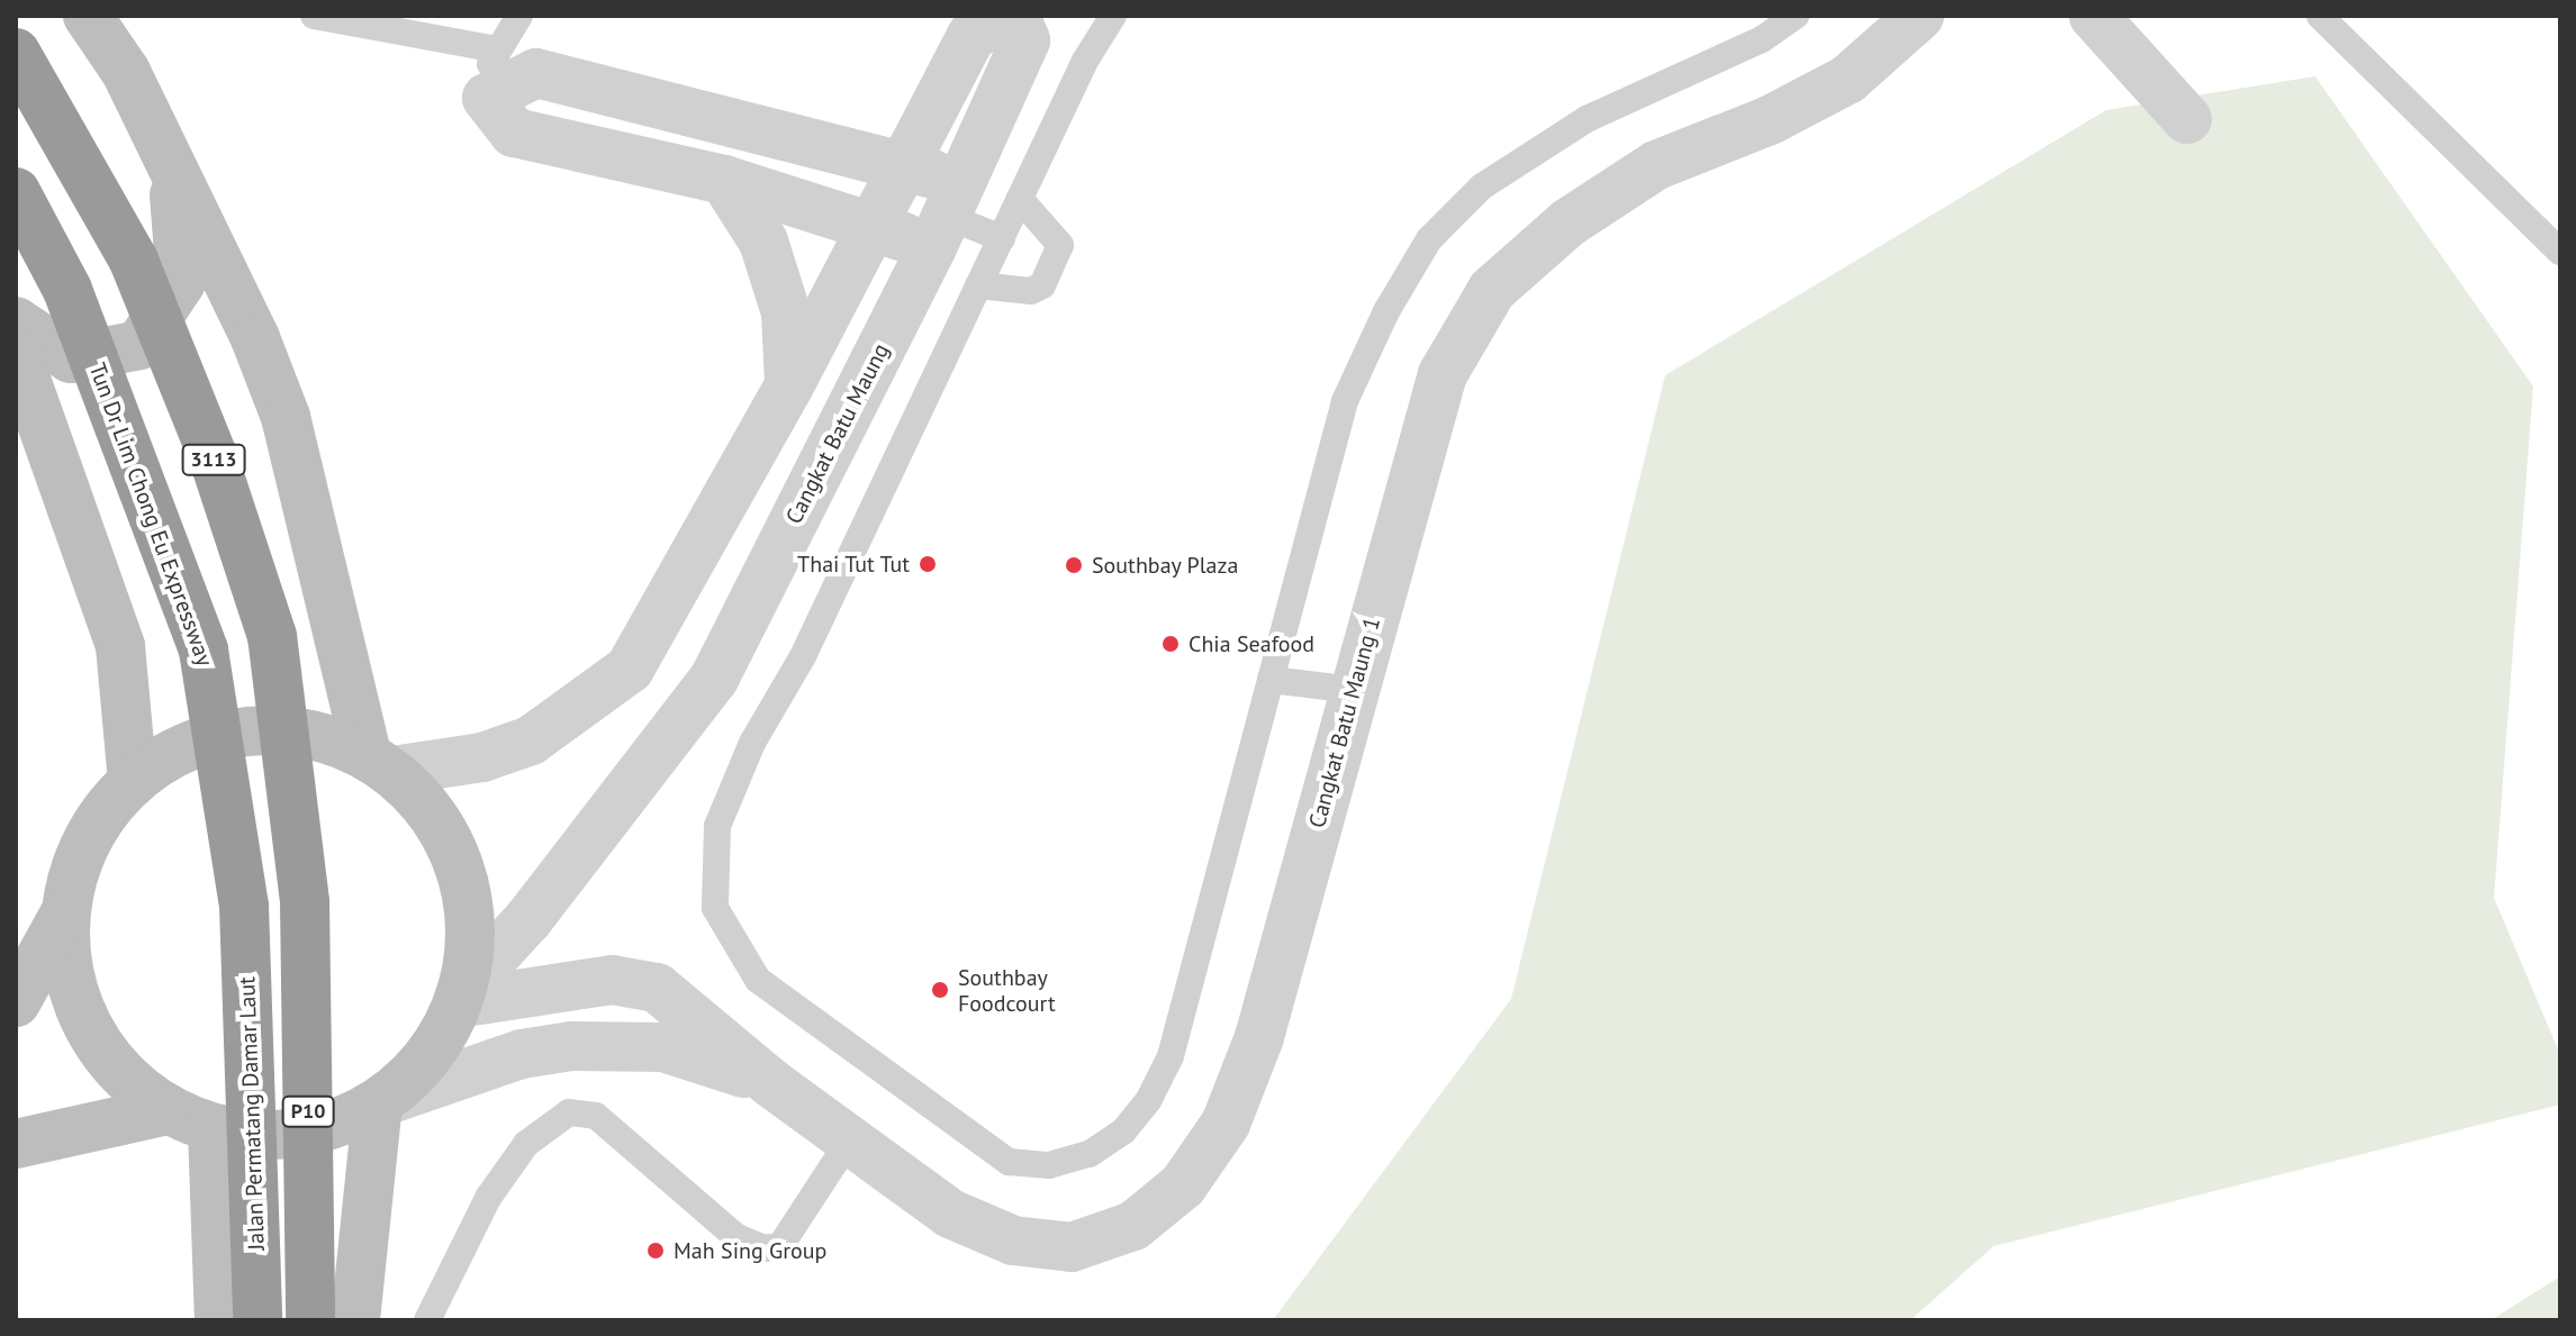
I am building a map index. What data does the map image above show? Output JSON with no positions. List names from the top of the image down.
{
  "streets": {
    "highway": [
      "3113",
      "Tun Dr Lim Chong Eu Expressway",
      "P10",
      "Jalan Permatang Damar Laut"
    ],
    "street": ["Cangkat Batu Maung", "Cangkat Batu Maung 1"]
  },
  "crossings": [
    ["Cangkat Batu Maung", "Cangkat Batu Maung 1"],
    ["3113", "P10"],
    ["Tun Dr Lim Chong Eu Expressway", "Jalan Permatang Damar Laut"]
  ],
  "places": [
    "Thai Tut Tut",
    "Southbay Plaza",
    "Chia Seafood",
    "Southbay Foodcourt",
    "Mah Sing Group"
  ]
}
